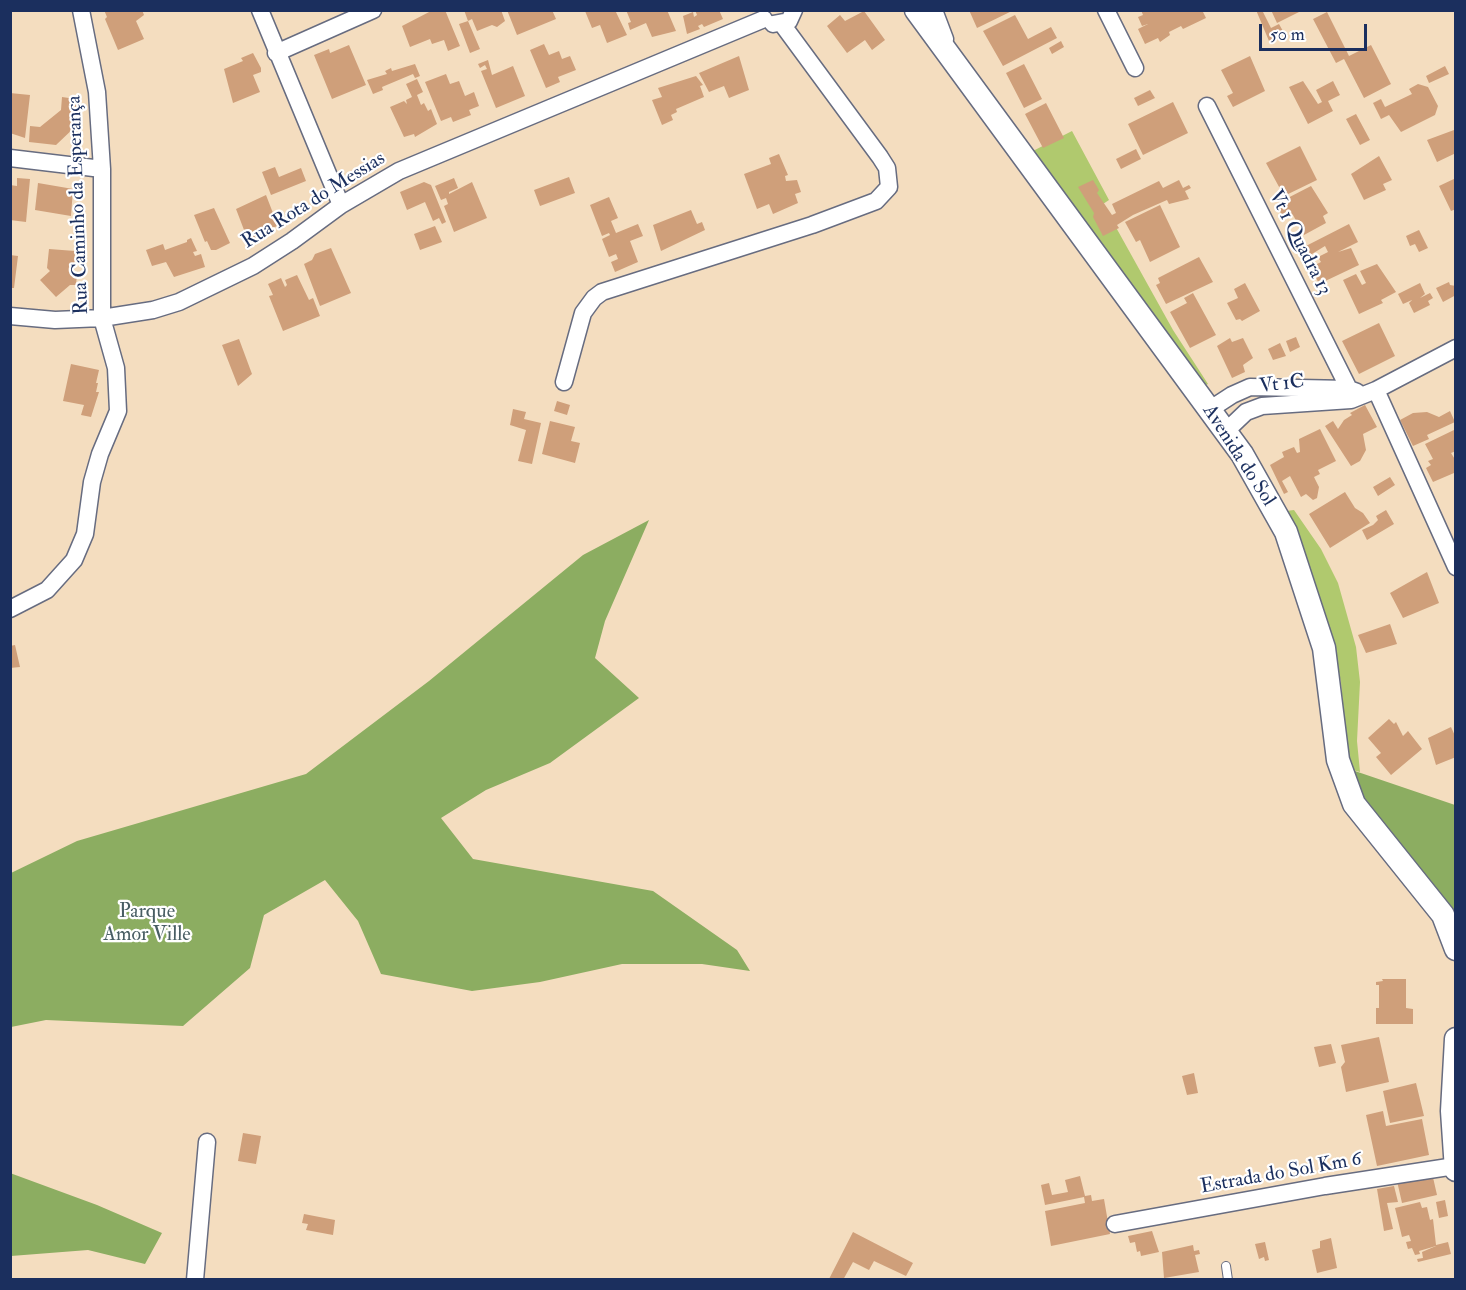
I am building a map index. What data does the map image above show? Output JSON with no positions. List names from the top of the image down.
{
  "streets": {
    "street": [
      "Rua Rota do Messias",
      "Rua Caminho da Esperança",
      "Vt 1 Quadra 13",
      "Vt 1C",
      "Avenida do Sol",
      "Estrada do Sol Km 6"
    ]
  },
  "crossings": [
    ["Rua Rota do Messias", "Rua Caminho da Esperança"],
    ["Vt 1 Quadra 13", "Vt 1C"],
    ["Vt 1C", "Avenida do Sol"]
  ],
  "parks": ["Parque Amor Ville"],
  "scale_bar": "50 m"
}
